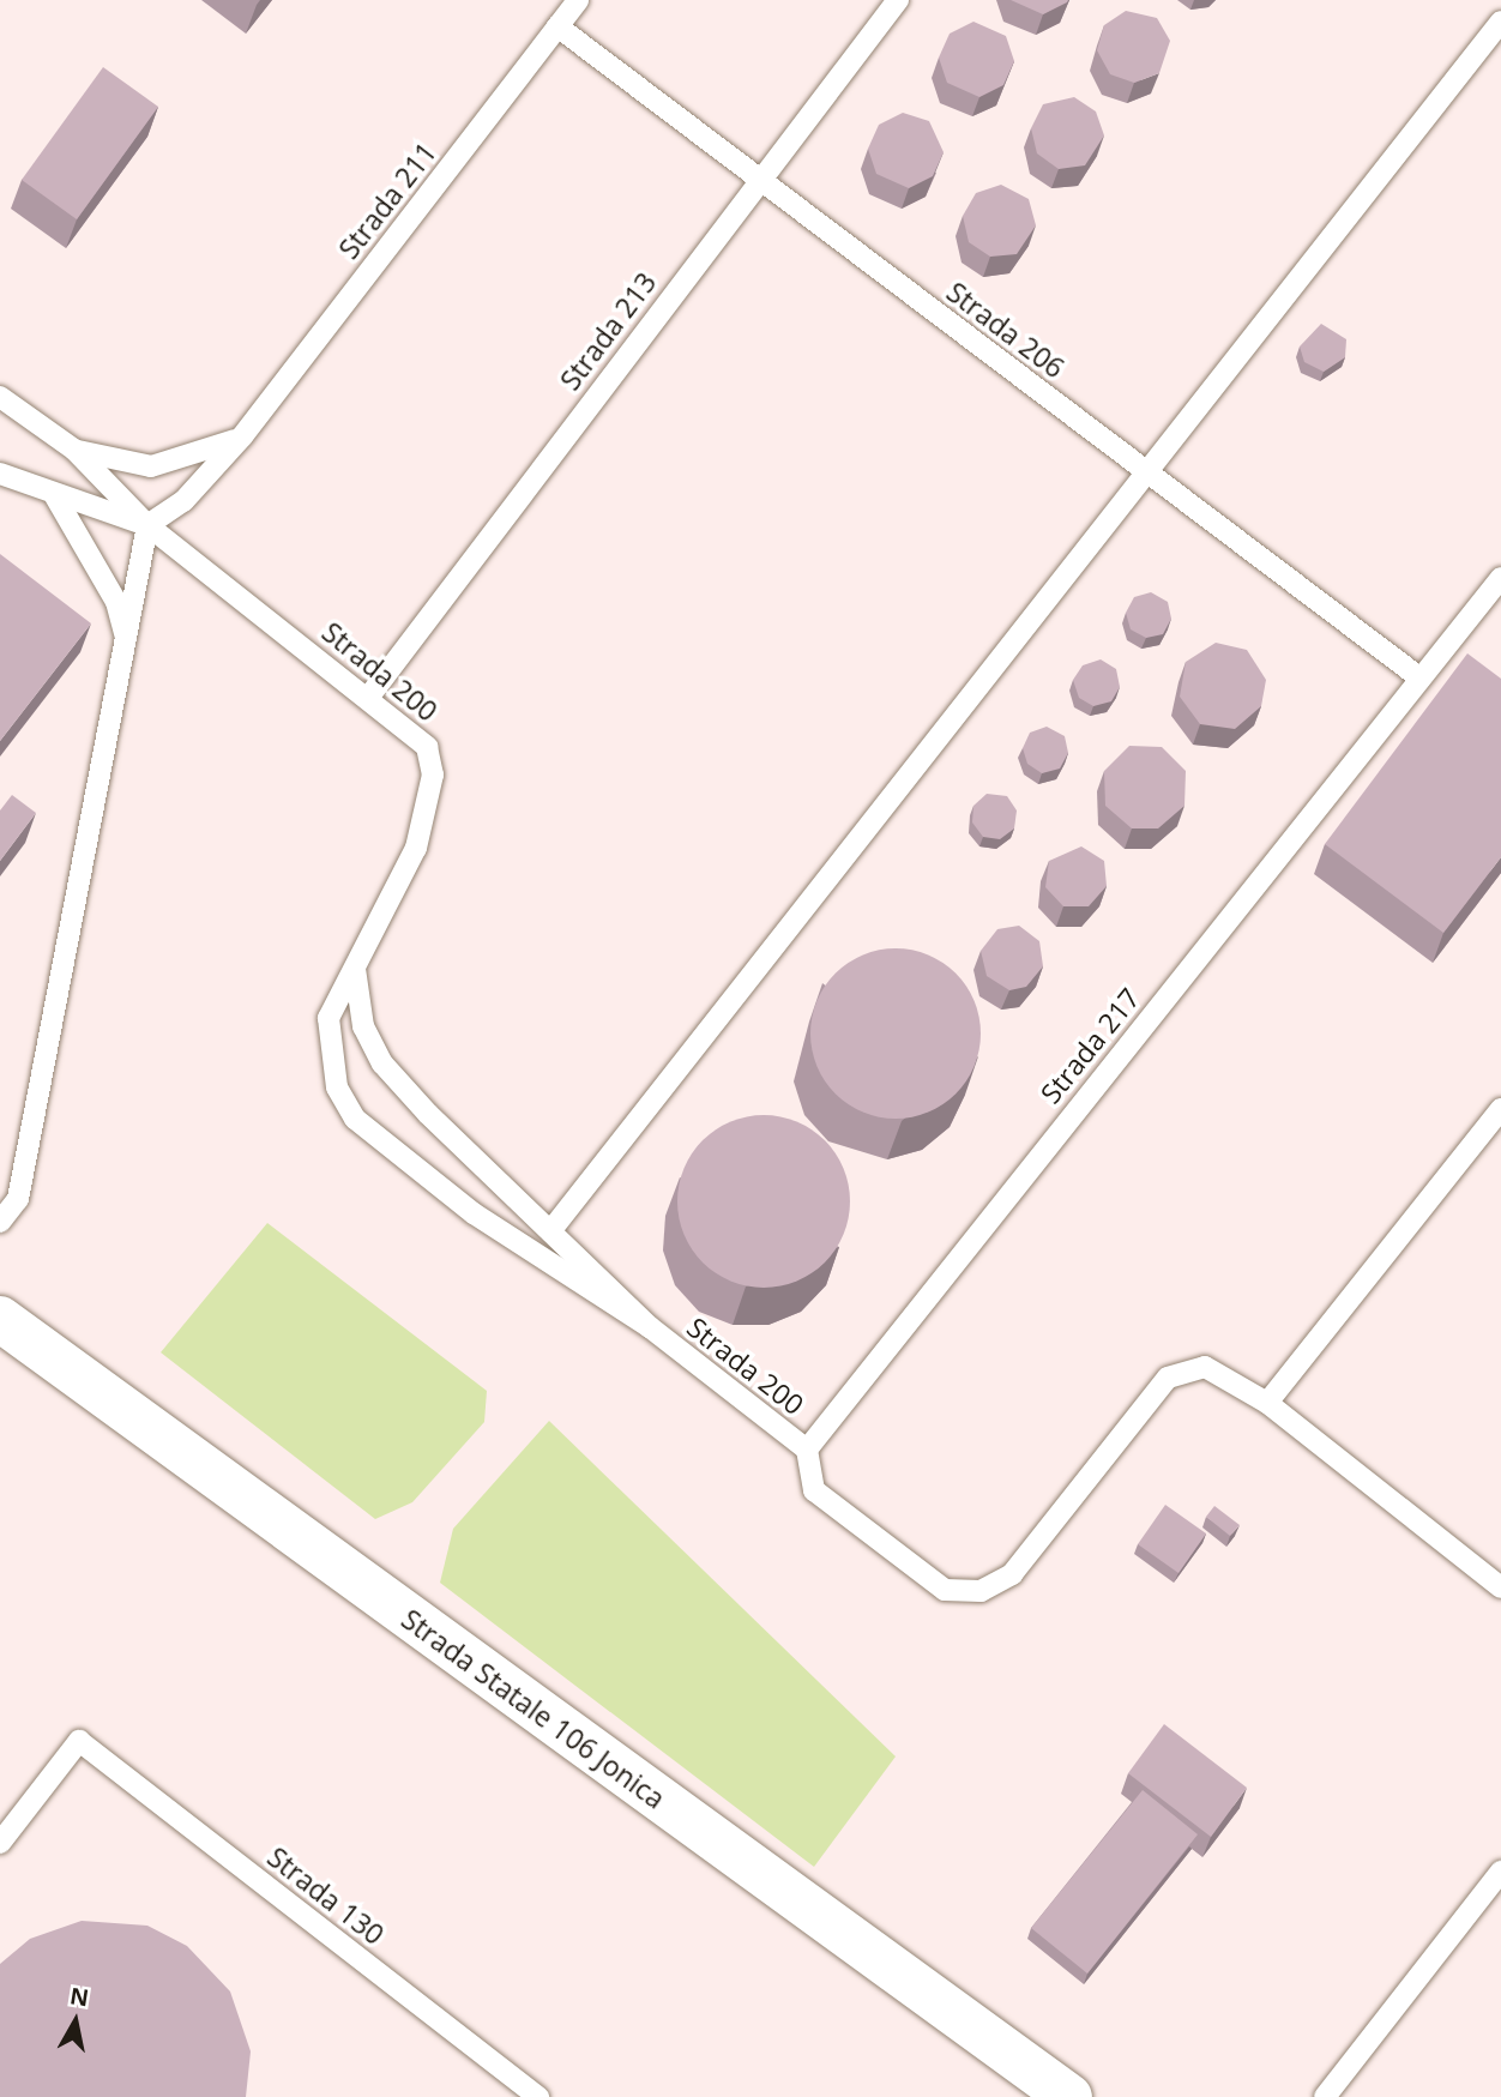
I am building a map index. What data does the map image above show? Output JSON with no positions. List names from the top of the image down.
{
  "streets": {
    "main road": ["Strada Statale 106 Jonica"],
    "lane": [
      "Strada 211",
      "Strada 206",
      "Strada 213",
      "Strada 200",
      "Strada 217",
      "Strada 130"
    ]
  },
  "crossings": [
    ["Strada 211", "Strada 206"],
    ["Strada 211", "Strada 200"],
    ["Strada 206", "Strada 213"],
    ["Strada 206", "Strada 217"],
    ["Strada 213", "Strada 200"],
    ["Strada 200", "Strada 217"]
  ],
  "north": "top"
}
